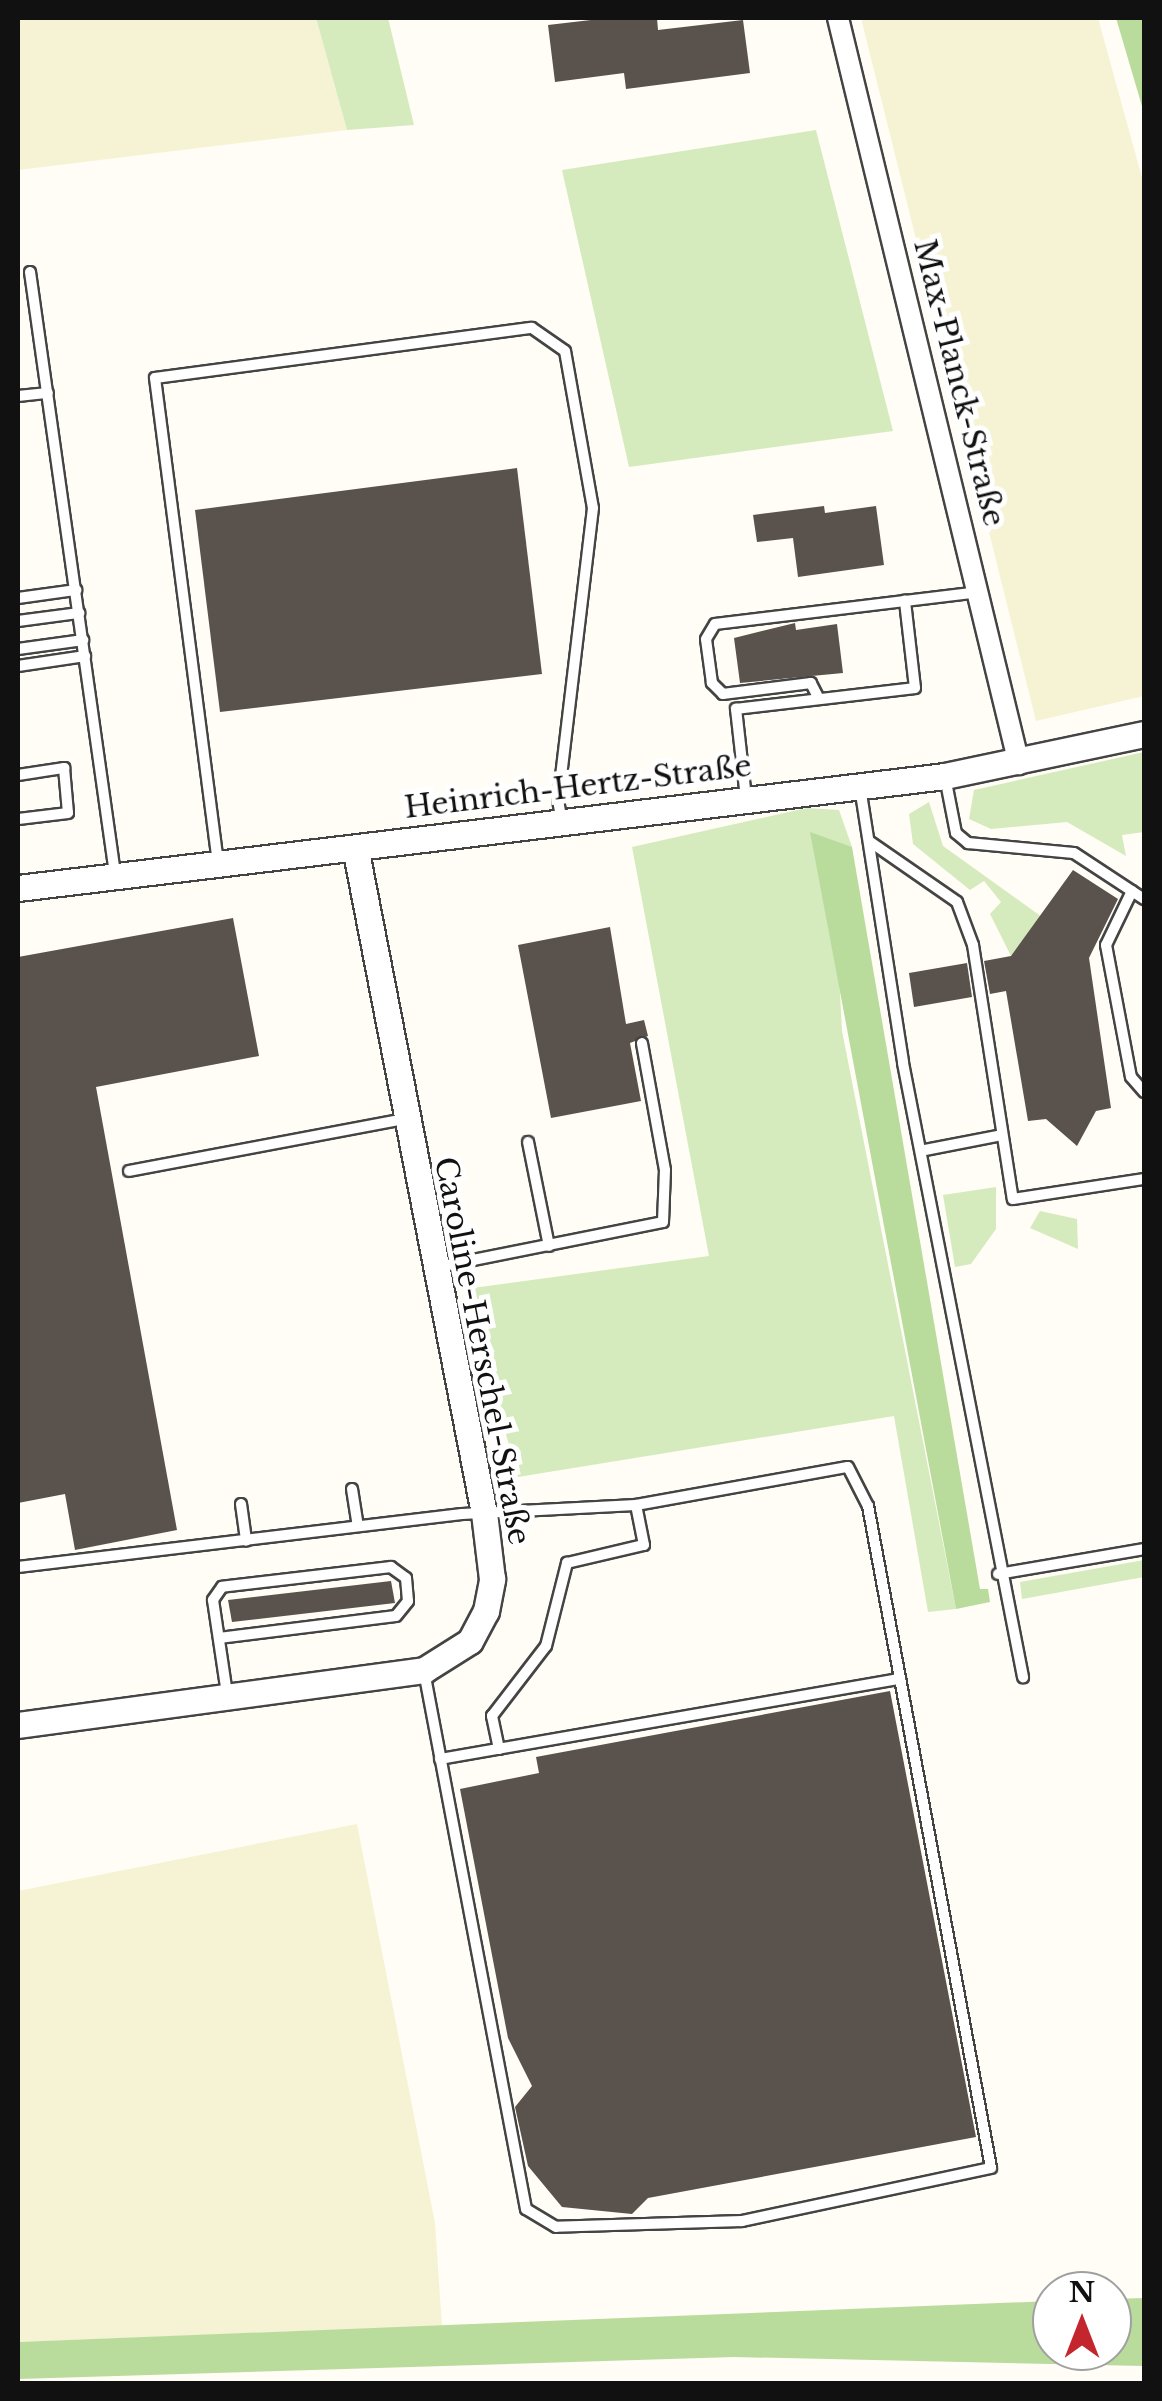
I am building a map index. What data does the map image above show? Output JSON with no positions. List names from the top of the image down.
{
  "streets": {
    "street": ["Max-Planck-Straße", "Heinrich-Hertz-Straße", "Caroline-Herschel-Straße"]
  },
  "crossings": [
    ["Max-Planck-Straße", "Heinrich-Hertz-Straße"],
    ["Heinrich-Hertz-Straße", "Caroline-Herschel-Straße"]
  ],
  "north": "top"
}
